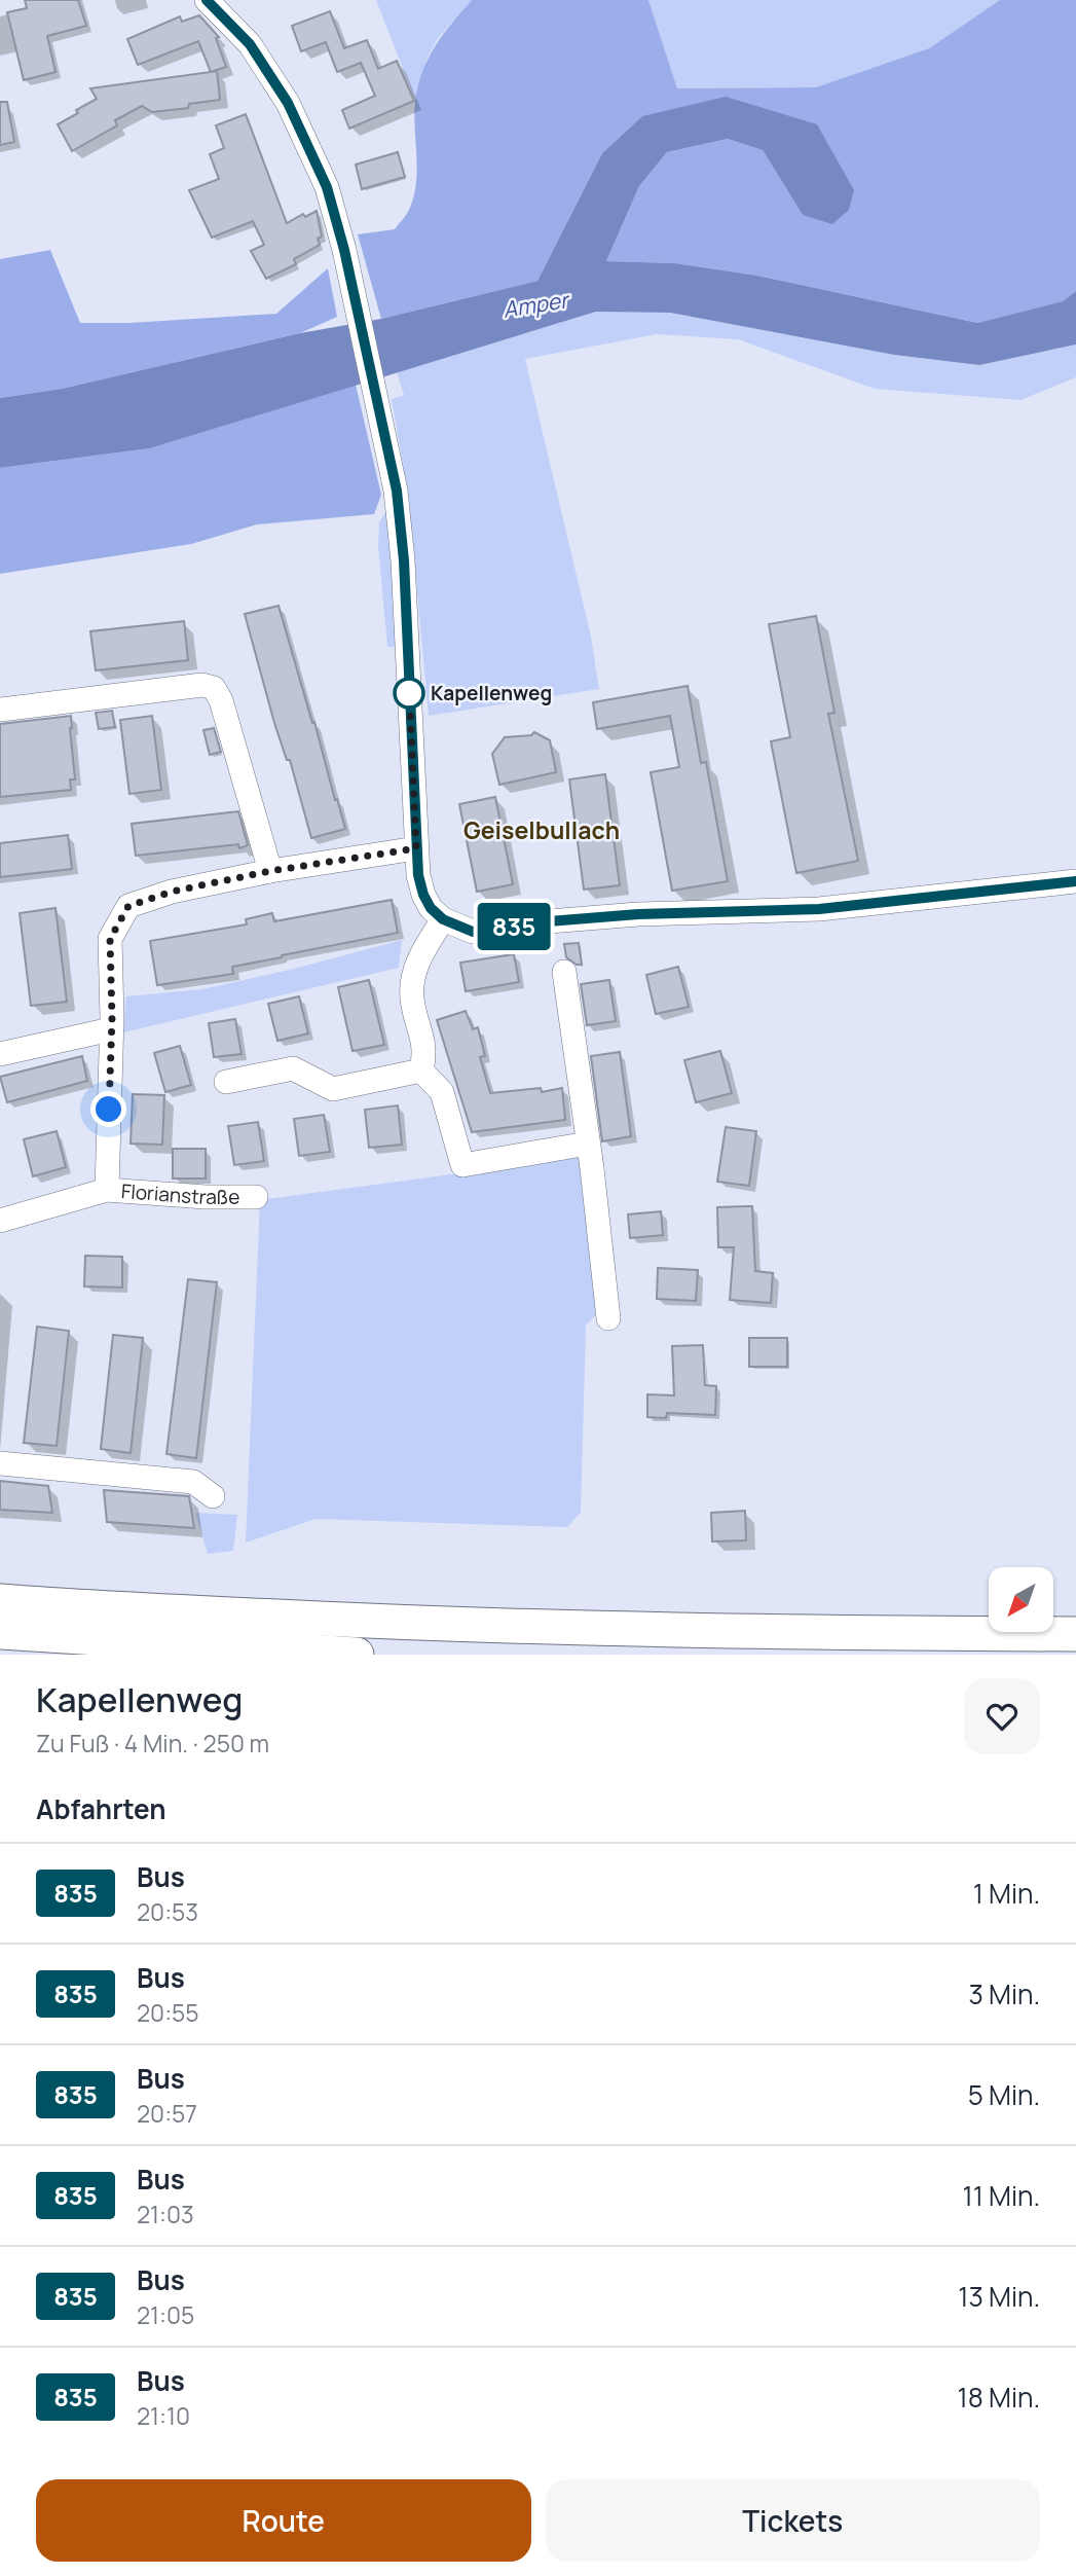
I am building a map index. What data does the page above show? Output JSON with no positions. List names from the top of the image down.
{
  "streets": {
    "street": ["Florianstraße"]
  },
  "districts": ["Geiselbullach"],
  "water": ["Amper"],
  "places": ["Kapellenweg"],
  "lines": ["bus line 835"],
  "north": "bottom left",
  "page": {
    "on_map": "835",
    "heading": [
      ["Kapellenweg", "Zu Fuß · 4 Min. · 250 m"],
      "Abfahrten"
    ],
    "list": [
      {
        "mark": "835",
        "name": "Bus",
        "note": "20:53",
        "value": "1 Min."
      },
      {
        "mark": "835",
        "name": "Bus",
        "note": "20:55",
        "value": "3 Min."
      },
      {
        "mark": "835",
        "name": "Bus",
        "note": "20:57",
        "value": "5 Min."
      },
      {
        "mark": "835",
        "name": "Bus",
        "note": "21:03",
        "value": "11 Min."
      },
      {
        "mark": "835",
        "name": "Bus",
        "note": "21:05",
        "value": "13 Min."
      },
      {
        "mark": "835",
        "name": "Bus",
        "note": "21:10",
        "value": "18 Min."
      }
    ],
    "buttons": ["Route", "Tickets"]
  }
}
